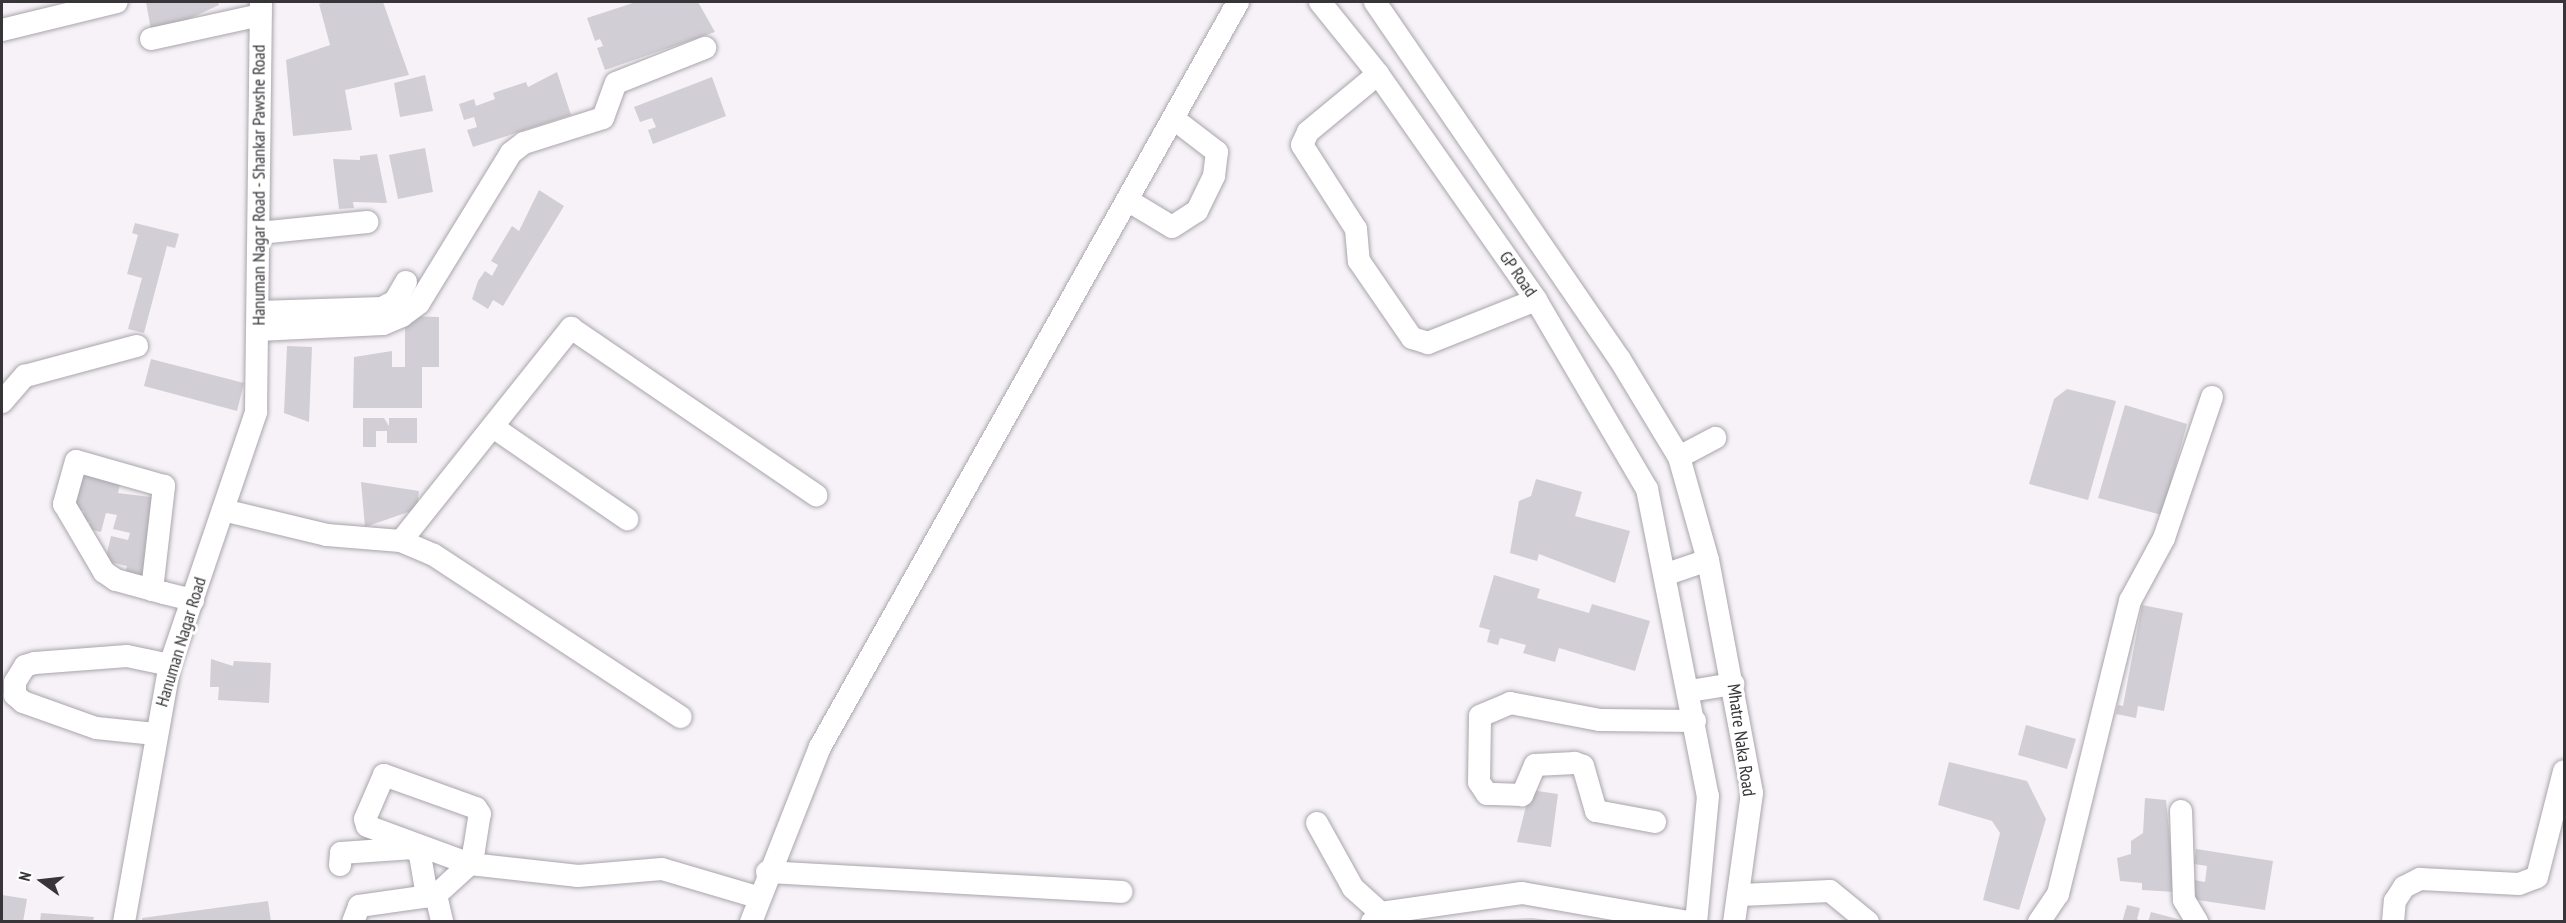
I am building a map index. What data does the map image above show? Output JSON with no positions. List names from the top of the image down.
{
  "streets": {
    "street": [
      "Hanuman Nagar Road - Shankar Pawshe Road",
      "GP Road",
      "Hanuman Nagar Road",
      "Mhatre Naka Road"
    ]
  },
  "crossings": [
    ["Hanuman Nagar Road - Shankar Pawshe Road", "Hanuman Nagar Road"],
    ["GP Road", "Mhatre Naka Road"]
  ],
  "north": "left"
}
